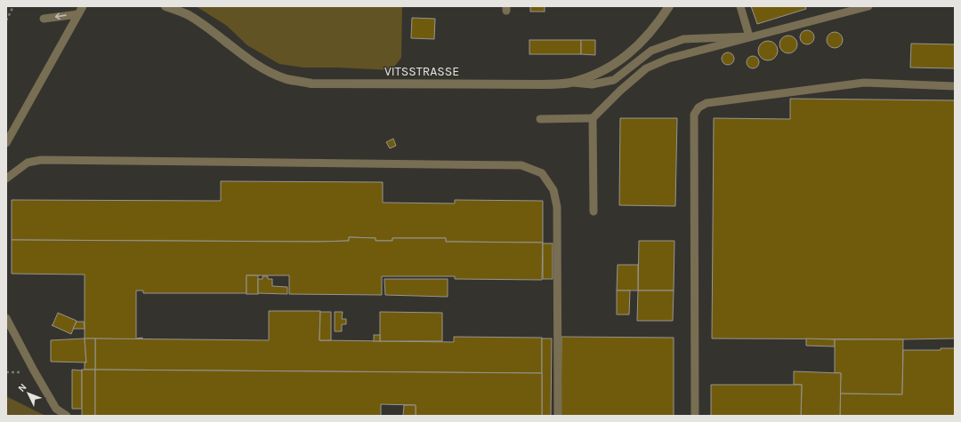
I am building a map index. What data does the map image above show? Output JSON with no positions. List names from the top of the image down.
{
  "streets": {
    "street": ["VITSSTRASSE"]
  },
  "north": "top left"
}
